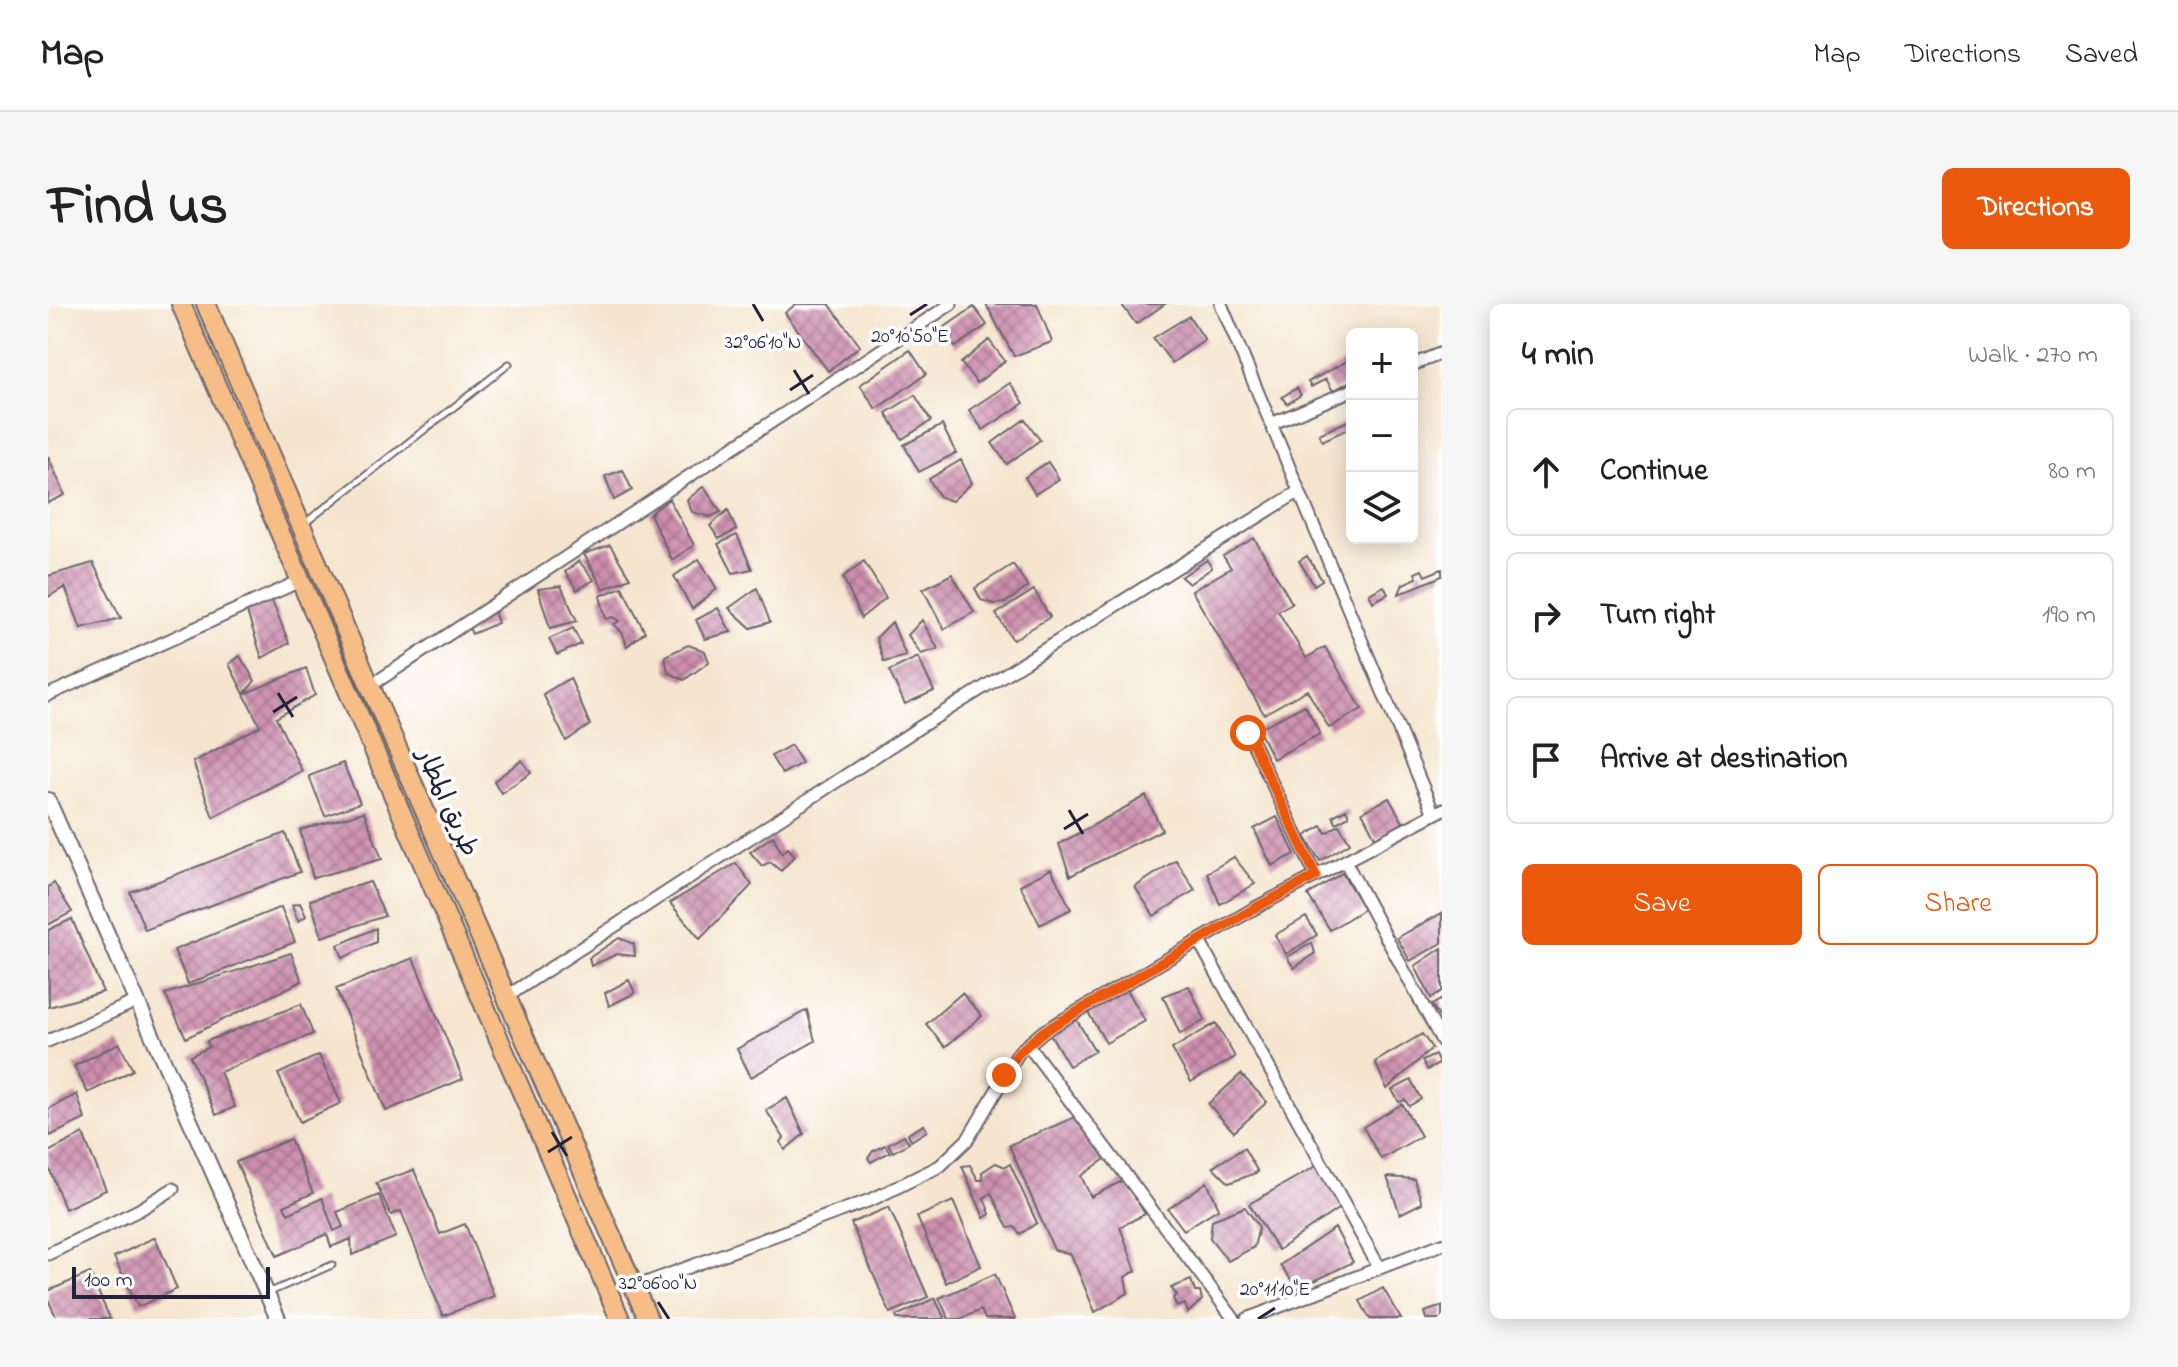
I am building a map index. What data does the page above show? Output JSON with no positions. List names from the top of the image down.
{
  "streets": {
    "highway": ["طريق المطار"]
  },
  "scale_bar": "100 m",
  "page": {
    "header": "Map",
    "nav": ["Map", "Directions", "Saved"],
    "title": "Find us",
    "buttons": [
      "Directions",
      ["Save", "Share"]
    ],
    "heading": ["4 min", "Walk · 270 m"],
    "map_buttons": ["+", "−"],
    "list": [
      ["Continue", "80 m"],
      ["Turn right", "190 m"],
      "Arrive at destination"
    ],
    "scale": "100 m"
  },
  "coordinates": [
    "20°10'50\"E",
    "32°06'10\"N",
    "32°06'00\"N",
    "20°11'10\"E"
  ]
}
